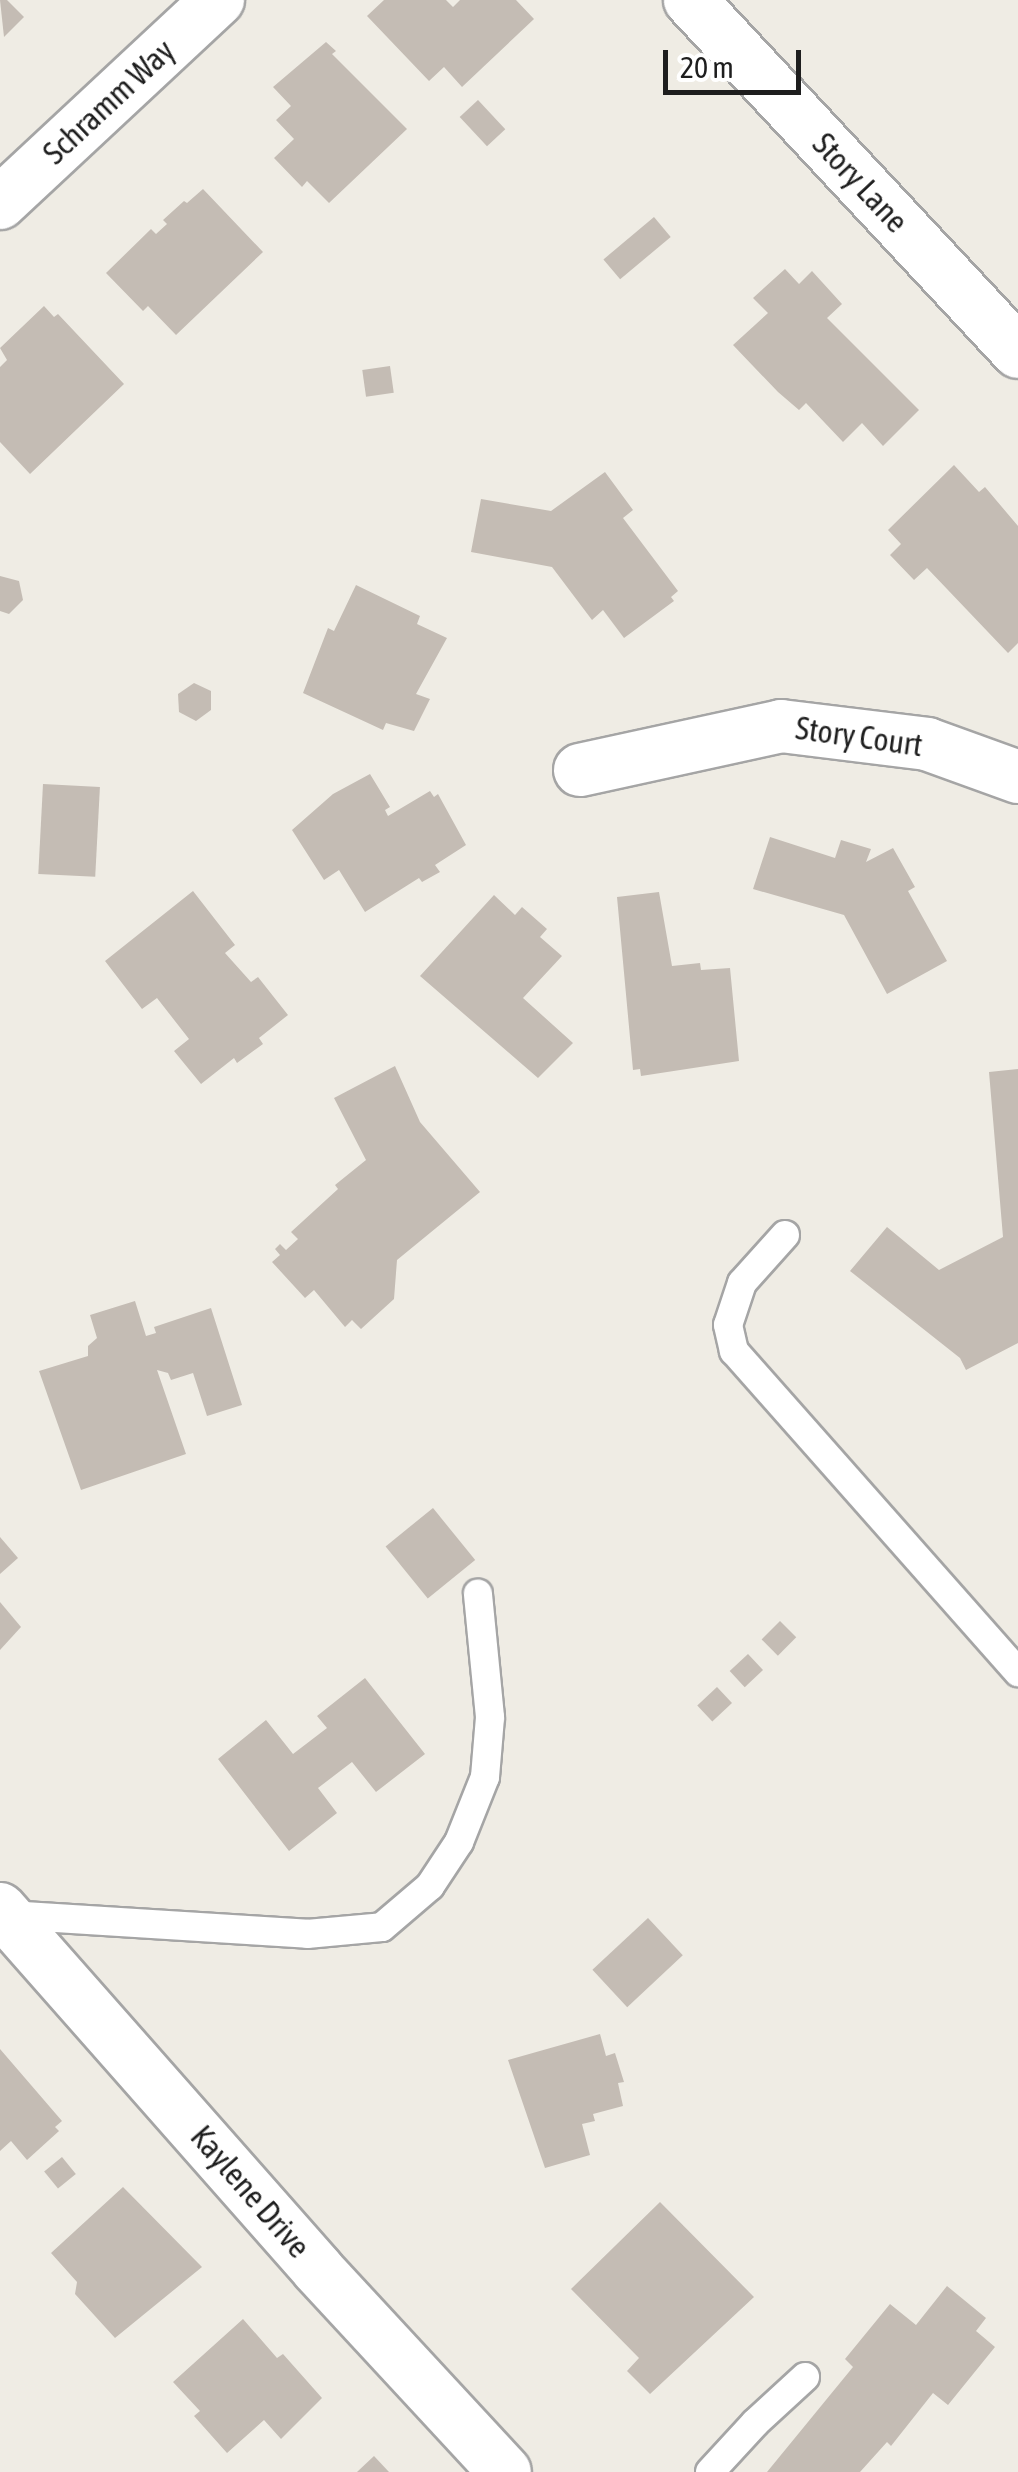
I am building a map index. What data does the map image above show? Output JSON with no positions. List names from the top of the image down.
{
  "streets": {
    "street": [
      "Schramm Way",
      "Story Lane",
      "Story Court",
      "Kaylene Drive"
    ]
  },
  "scale_bar": "20 m"
}
